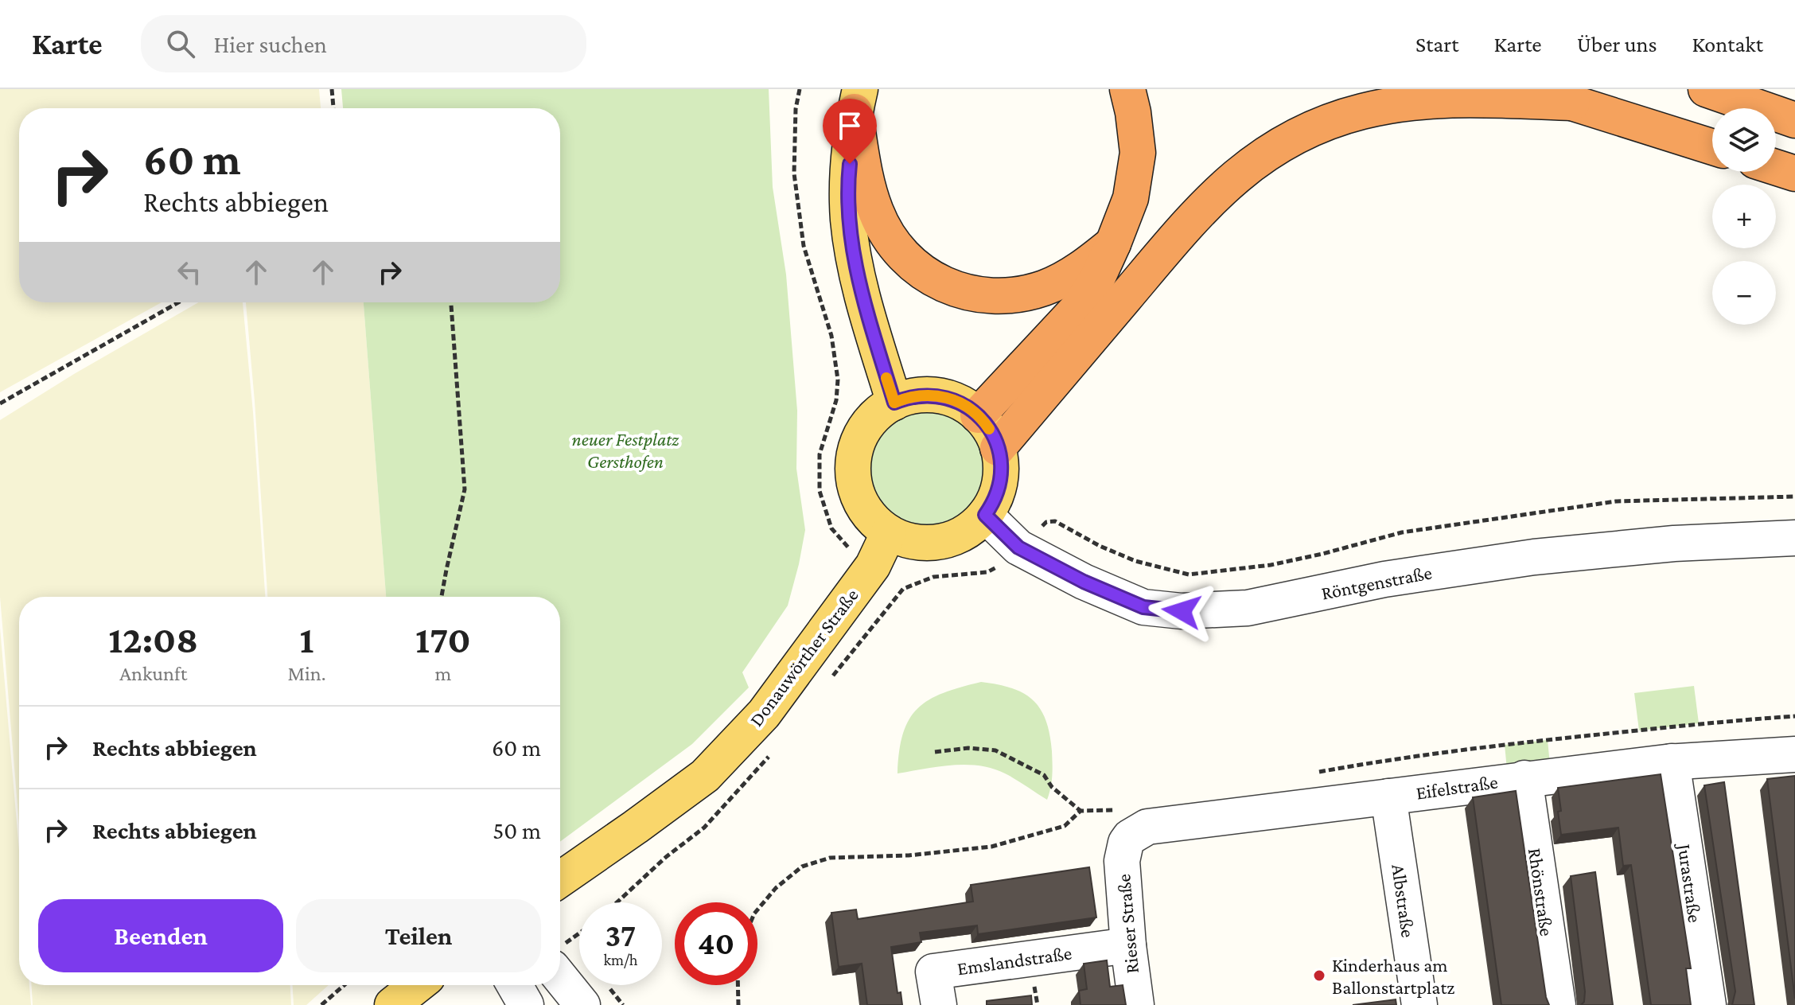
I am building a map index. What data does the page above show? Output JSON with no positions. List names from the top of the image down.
{
  "streets": {
    "main road": ["Donauwörther Straße"],
    "street": [
      "Röntgenstraße",
      "Eifelstraße",
      "Jurastraße",
      "Rhönstraße",
      "Albstraße",
      "Rieser Straße",
      "Emslandstraße"
    ]
  },
  "crossings": [
    ["Röntgenstraße", "Donauwörther Straße"],
    ["Eifelstraße", "Jurastraße"],
    ["Eifelstraße", "Rhönstraße"],
    ["Eifelstraße", "Albstraße"],
    ["Eifelstraße", "Rieser Straße"],
    ["Rieser Straße", "Emslandstraße"]
  ],
  "parks": ["neuer Festplatz Gersthofen"],
  "places": ["Kinderhaus am Ballonstartplatz"],
  "page": {
    "header": "Karte",
    "search": "Hier suchen",
    "nav": [
      "Start",
      "Karte",
      "Über uns",
      "Kontakt"
    ],
    "map_buttons": ["+", "−"],
    "turn": ["60 m", "Rechts abbiegen"],
    "eta": [
      "12:08",
      "Ankunft",
      "1",
      "Min.",
      "170",
      "m"
    ],
    "list": [
      {
        "name": "Rechts abbiegen",
        "value": "60 m"
      },
      {
        "name": "Rechts abbiegen",
        "value": "50 m"
      }
    ],
    "buttons": ["Beenden", "Teilen"],
    "speed": "37 km/h",
    "limit": "40"
  }
}
